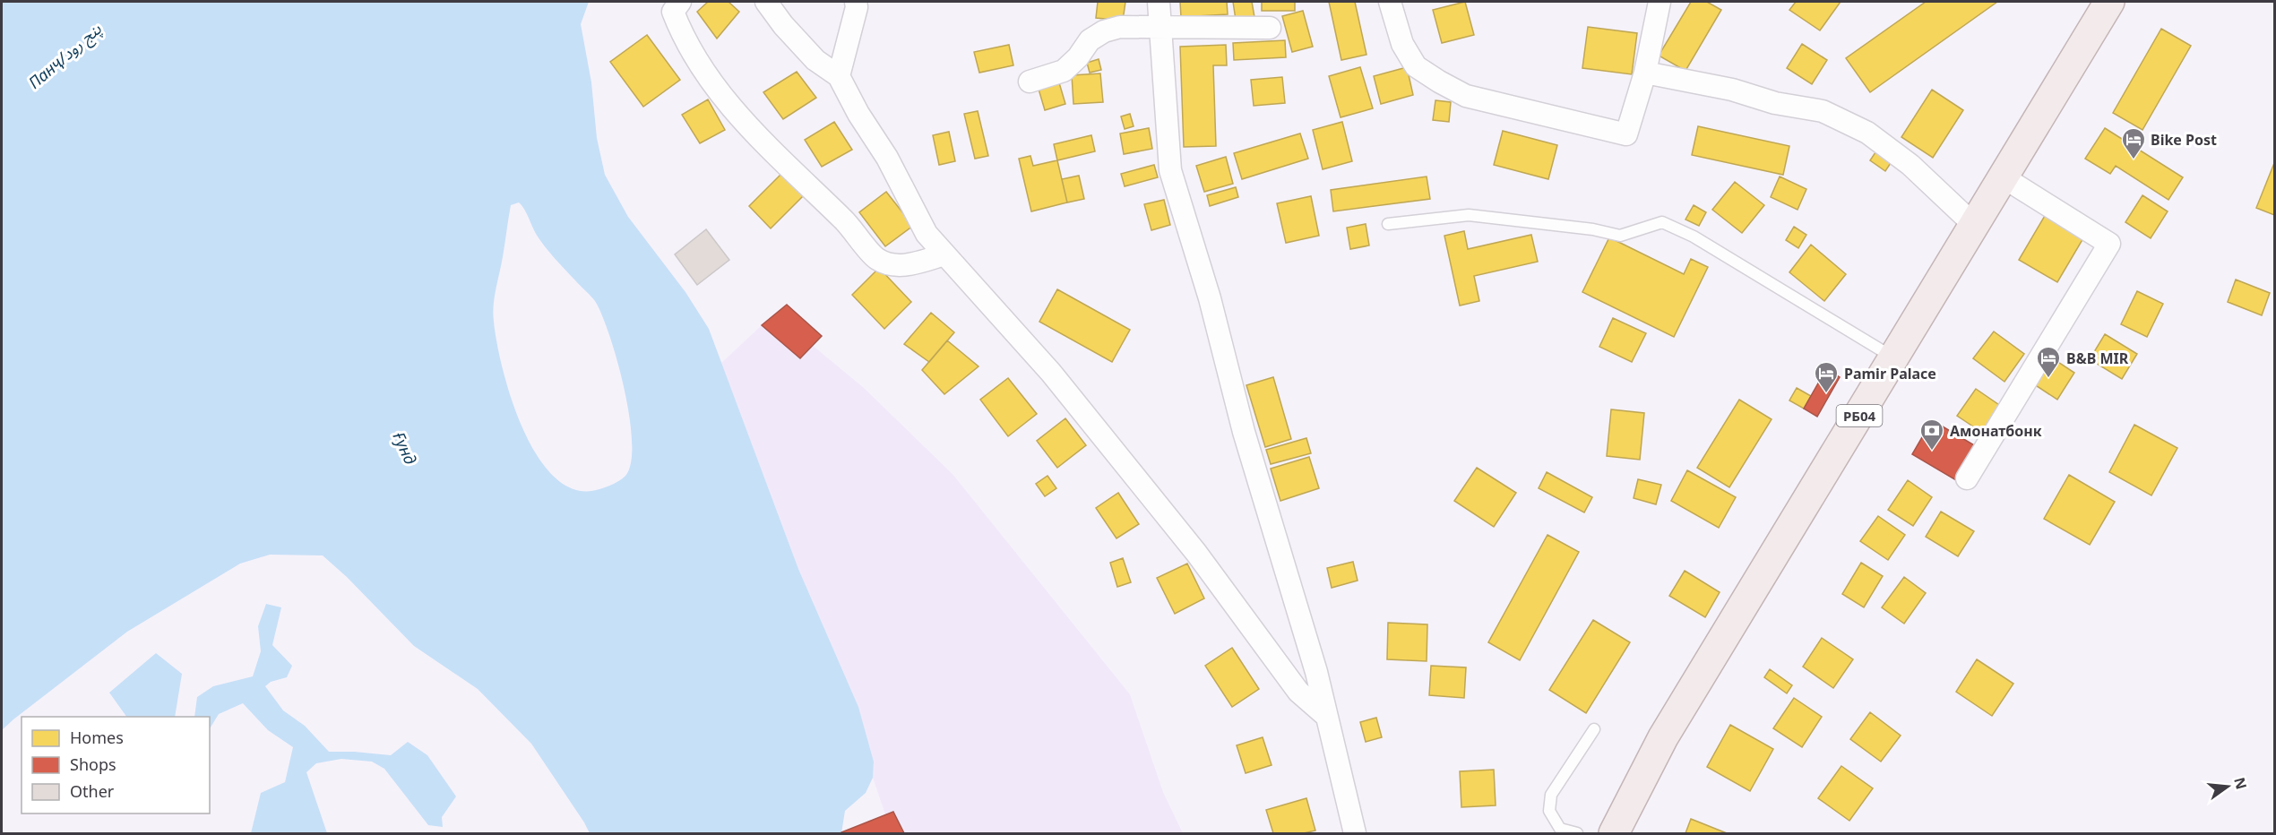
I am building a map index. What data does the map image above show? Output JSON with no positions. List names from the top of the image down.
{
  "streets": {
    "main road": ["РБ04"]
  },
  "water": ["Панҷ/پنج رود", "Ғунд"],
  "places": {
    "hotel": ["Bike Post", "B&B MIR", "Pamir Palace"],
    "bank": ["Амонатбонк"]
  },
  "legend": ["Homes", "Shops", "Other"],
  "north": "right"
}
